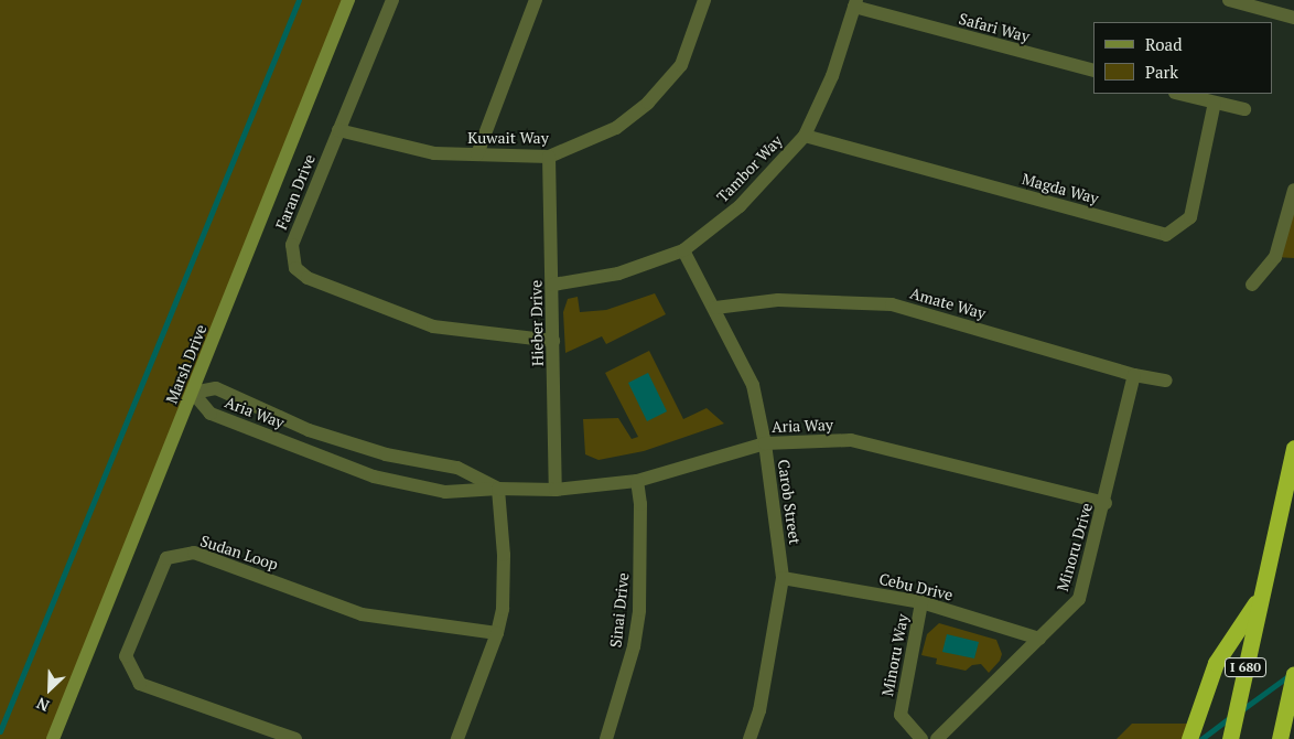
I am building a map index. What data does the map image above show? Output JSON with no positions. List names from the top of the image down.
{
  "streets": {
    "highway": ["I 680"],
    "street": [
      "Safari Way",
      "Kuwait Way",
      "Tambor Way",
      "Magda Way",
      "Faran Drive",
      "Amate Way",
      "Hieber Drive",
      "Marsh Drive",
      "Aria Way",
      "Carob Street",
      "Minoru Drive",
      "Sudan Loop",
      "Cebu Drive",
      "Sinai Drive",
      "Minoru Way"
    ]
  },
  "crossings": [
    ["Safari Way", "Tambor Way"],
    ["Kuwait Way", "Faran Drive"],
    ["Kuwait Way", "Hieber Drive"],
    ["Tambor Way", "Magda Way"],
    ["Tambor Way", "Hieber Drive"],
    ["Tambor Way", "Carob Street"],
    ["Faran Drive", "Hieber Drive"],
    ["Amate Way", "Carob Street"],
    ["Amate Way", "Minoru Drive"],
    ["Hieber Drive", "Aria Way"],
    ["Marsh Drive", "Aria Way"],
    ["Aria Way", "Carob Street"],
    ["Aria Way", "Minoru Drive"],
    ["Aria Way", "Sinai Drive"],
    ["Carob Street", "Cebu Drive"],
    ["Minoru Drive", "Cebu Drive"],
    ["Cebu Drive", "Minoru Way"]
  ],
  "legend": ["Road", "Park"],
  "north": "bottom left"
}
